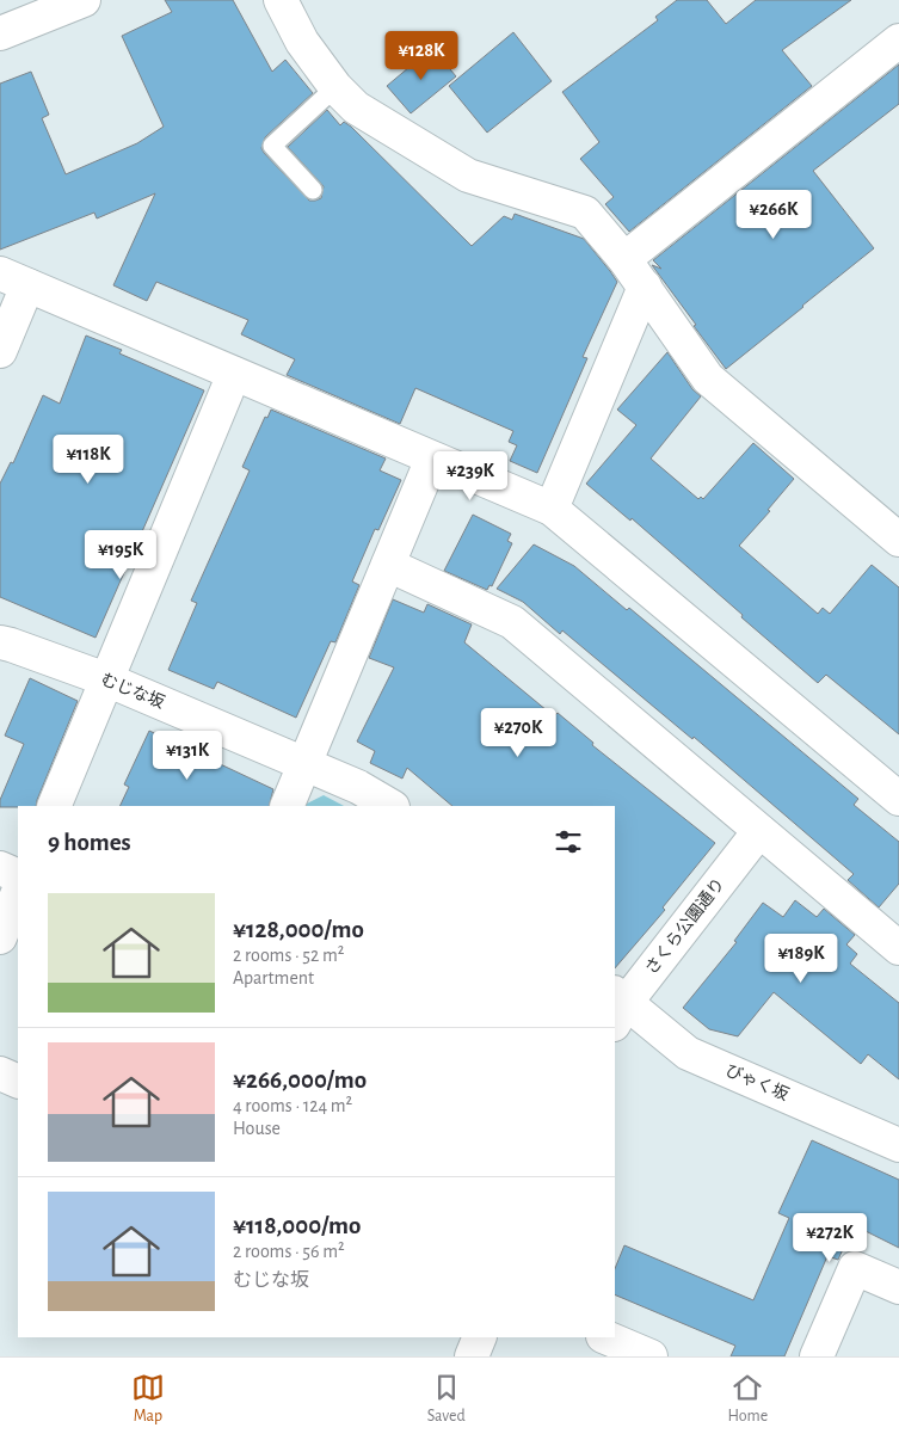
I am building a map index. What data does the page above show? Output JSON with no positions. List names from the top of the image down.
{
  "streets": {
    "street": ["むじな坂", "さくら公園通り", "びゃく坂"]
  },
  "crossings": [
    ["さくら公園通り", "びゃく坂"]
  ],
  "page": {
    "price": [
      "¥128K",
      "¥266K",
      "¥118K",
      "¥239K",
      "¥195K",
      "¥270K",
      "¥131K",
      "¥189K",
      "¥272K"
    ],
    "heading": "9 homes",
    "list": [
      {
        "name": "¥128,000/mo",
        "note": "2 rooms · 52 m² · Apartment"
      },
      {
        "name": "¥266,000/mo",
        "note": "4 rooms · 124 m² · House"
      },
      {
        "name": "¥118,000/mo",
        "note": "2 rooms · 56 m² · むじな坂"
      }
    ],
    "tabs": ["Map", "Saved", "Home"]
  }
}
